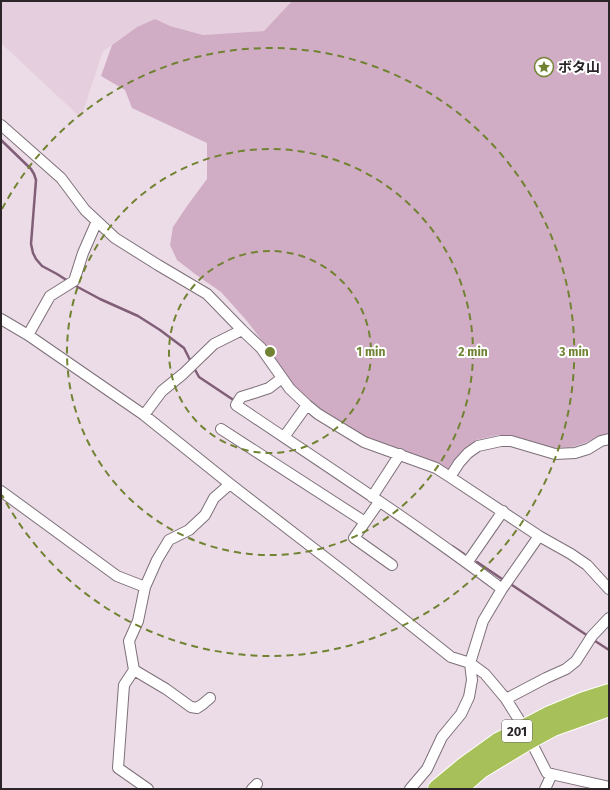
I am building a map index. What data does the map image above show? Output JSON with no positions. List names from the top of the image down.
{
  "streets": {
    "highway": ["201"]
  },
  "places": {
    "place": ["ボタ山"]
  },
  "rings": ["1 min", "2 min", "3 min"]
}
